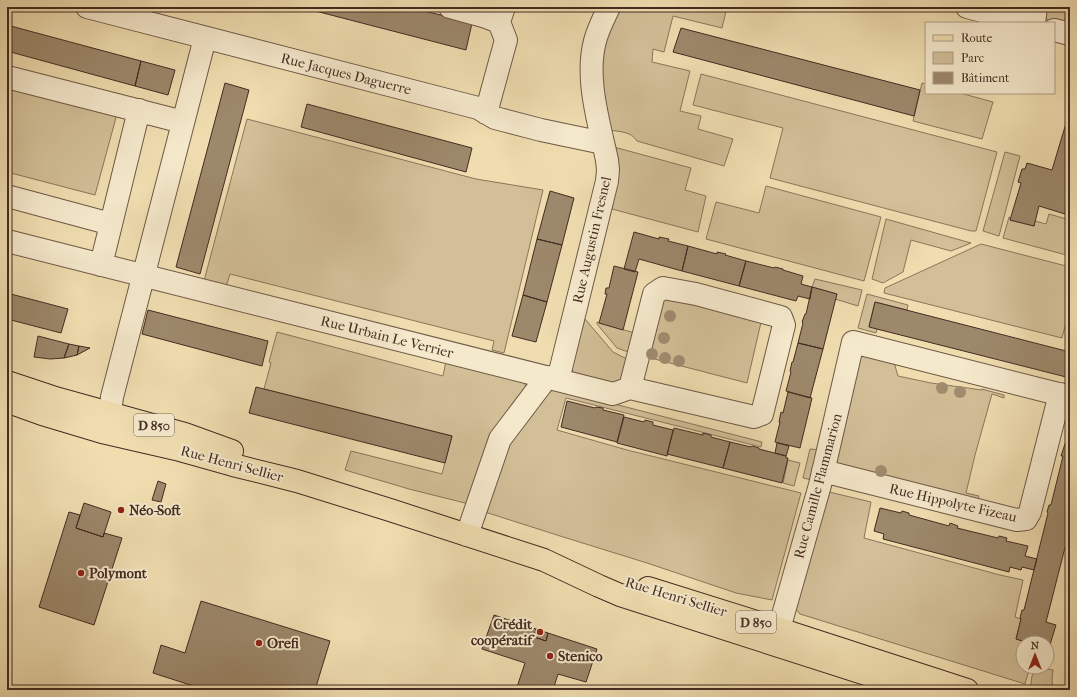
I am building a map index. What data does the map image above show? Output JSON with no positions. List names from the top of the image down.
{
  "streets": {
    "main road": ["D 850", "Rue Henri Sellier"],
    "street": [
      "Rue Jacques Daguerre",
      "Rue Augustin Fresnel",
      "Rue Urbain Le Verrier",
      "Rue Camille Flammarion",
      "Rue Hippolyte Fizeau"
    ]
  },
  "crossings": [
    ["Rue Jacques Daguerre", "Rue Augustin Fresnel"],
    ["Rue Augustin Fresnel", "Rue Urbain Le Verrier"],
    ["Rue Augustin Fresnel", "Rue Henri Sellier"],
    ["Rue Henri Sellier", "Rue Camille Flammarion"],
    ["Rue Camille Flammarion", "Rue Hippolyte Fizeau"]
  ],
  "places": [
    "Néo-Soft",
    "Polymont",
    "Crédit coopératif",
    "Orefi",
    "Stenico"
  ],
  "legend": ["Route", "Parc", "Bâtiment"],
  "north": "top"
}
